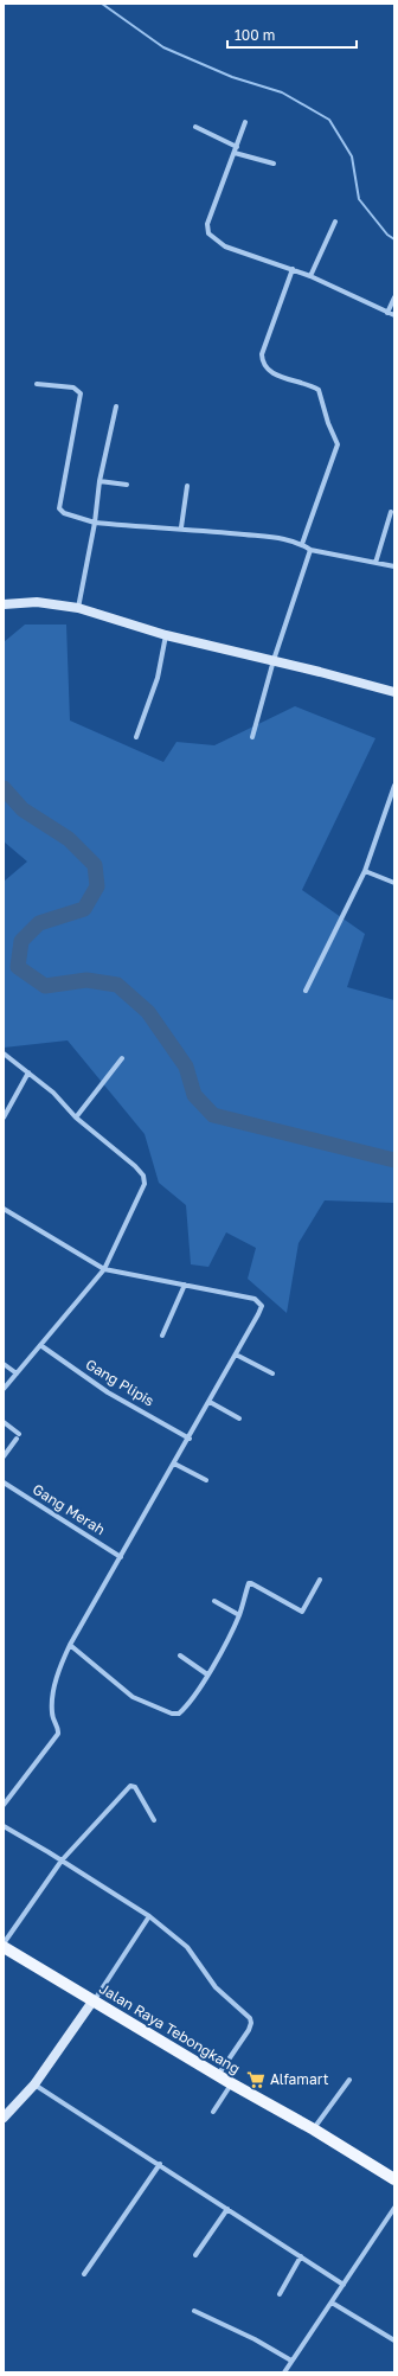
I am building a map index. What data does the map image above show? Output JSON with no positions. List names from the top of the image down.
{
  "streets": {
    "main road": ["Jalan Raya Tebongkang"],
    "street": ["Gang Plipis", "Gang Merah"]
  },
  "places": {
    "supermarket": ["Alfamart"]
  },
  "scale_bar": "100 m"
}
